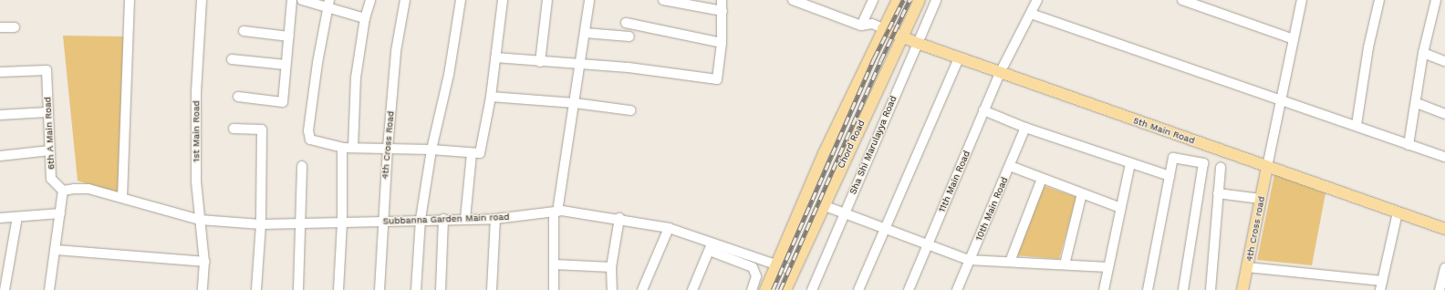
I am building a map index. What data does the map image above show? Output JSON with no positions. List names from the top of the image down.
{
  "streets": {
    "main road": ["5th Main Road", "Chord Road", "4th Cross road"],
    "street": [
      "1st Main Road",
      "6th A Main Road",
      "4th Cross Road",
      "Sha Shi Marulayya Road",
      "11th Main Road",
      "10th Main Road",
      "Subbanna Garden Main road"
    ]
  },
  "crossings": [
    ["5th Main Road", "Chord Road"],
    ["5th Main Road", "Sha Shi Marulayya Road"],
    ["5th Main Road", "11th Main Road"],
    ["5th Main Road", "4th Cross road"],
    ["1st Main Road", "Subbanna Garden Main road"],
    ["6th A Main Road", "Subbanna Garden Main road"],
    ["Chord Road", "Subbanna Garden Main road"],
    ["4th Cross Road", "Subbanna Garden Main road"]
  ]
}
